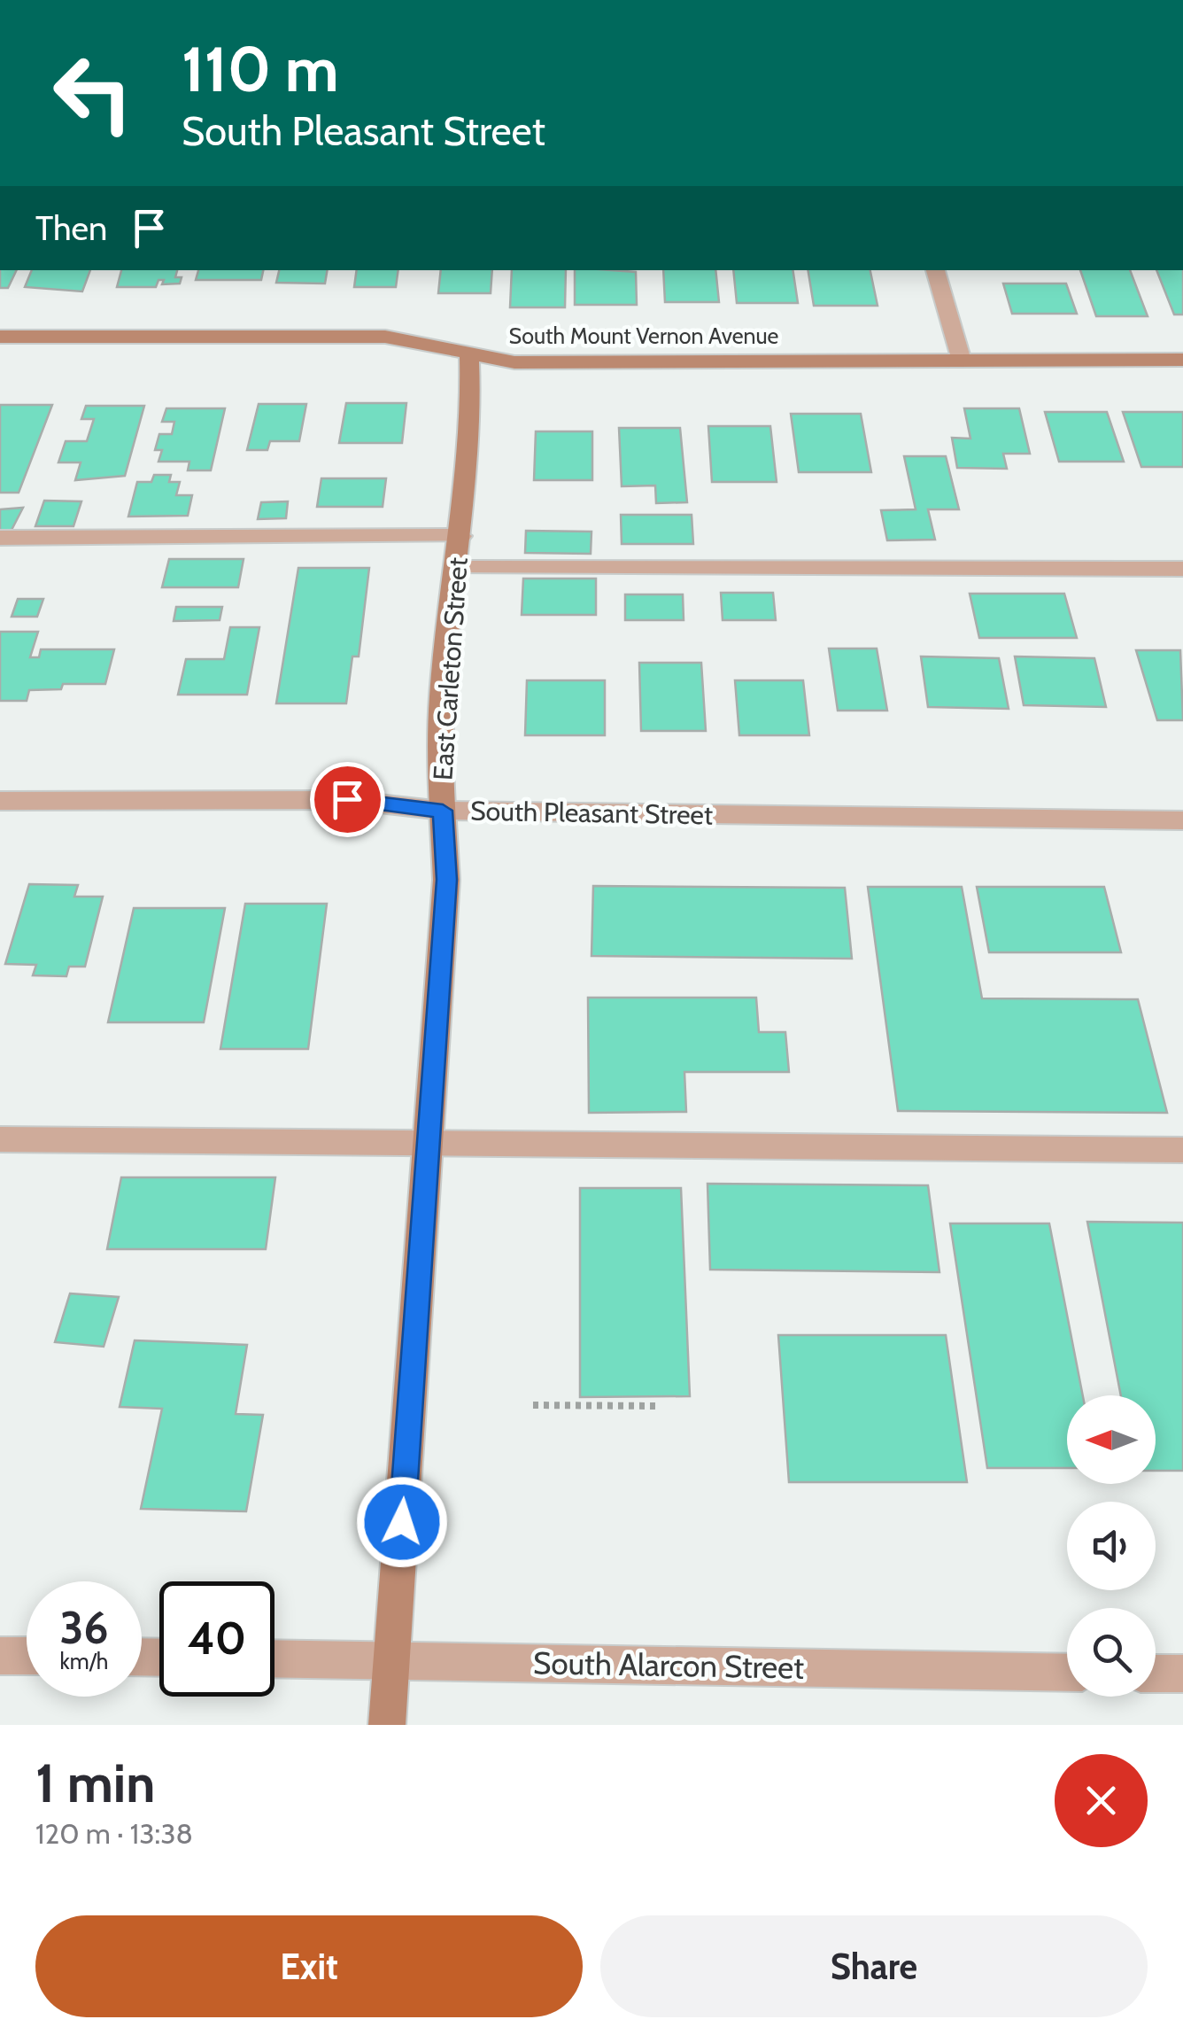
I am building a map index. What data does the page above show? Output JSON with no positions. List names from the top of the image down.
{
  "streets": {
    "street": [
      "South Mount Vernon Avenue",
      "East Carleton Street",
      "South Pleasant Street",
      "South Alarcon Street"
    ]
  },
  "crossings": [
    ["South Mount Vernon Avenue", "East Carleton Street"],
    ["East Carleton Street", "South Pleasant Street"],
    ["East Carleton Street", "South Alarcon Street"]
  ],
  "north": "left",
  "page": {
    "turn": ["110 m", "South Pleasant Street"],
    "then": "Then",
    "speed": "36 km/h",
    "limit": "40",
    "heading": ["1 min", "120 m · 13:38"],
    "buttons": ["Exit", "Share"]
  }
}
